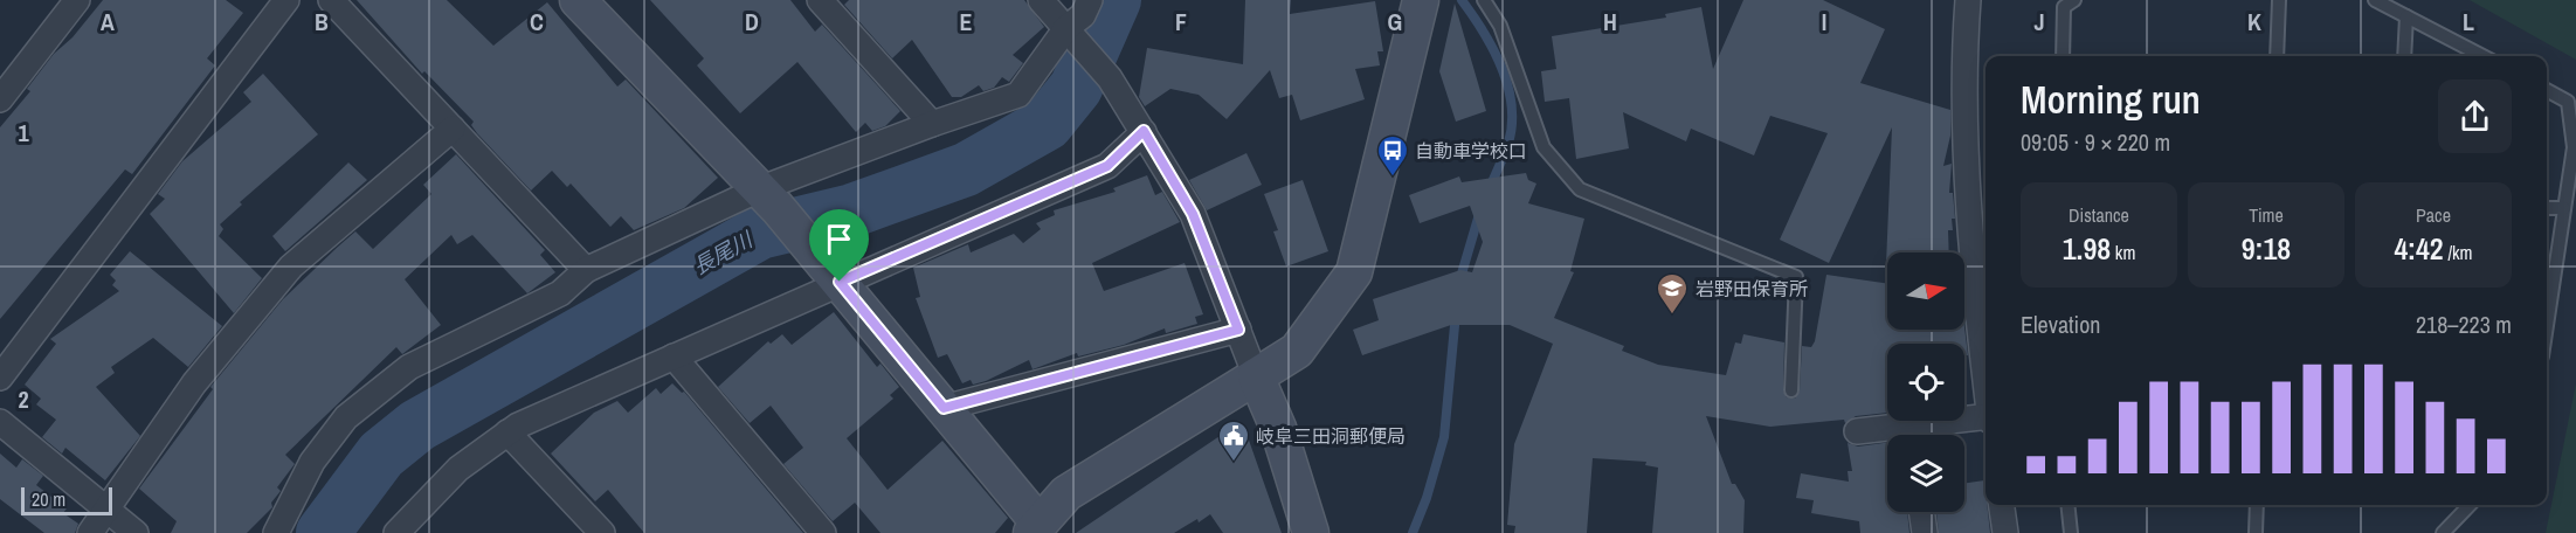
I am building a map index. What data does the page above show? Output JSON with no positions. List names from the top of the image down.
{
  "water": ["長尾川"],
  "places": {
    "bus stop": ["自動車学校口"],
    "school or university": ["岩野田保育所"],
    "public building": ["岐阜三田洞郵便局"]
  },
  "scale_bar": "20 m",
  "north": "right",
  "page": {
    "heading": ["Morning run", "09:05 · 9 × 220 m"],
    "stats": [
      ["Distance", "1.98 km"],
      ["Time", "9:18"],
      ["Pace", "4:42 /km"]
    ],
    "chart": ["Elevation", "218–223 m"],
    "scale": "20 m"
  },
  "grid": {
    "columns": [
      "A",
      "B",
      "C",
      "D",
      "E",
      "F",
      "G",
      "H",
      "I",
      "J",
      "K",
      "L"
    ],
    "rows": ["1", "2"]
  }
}
